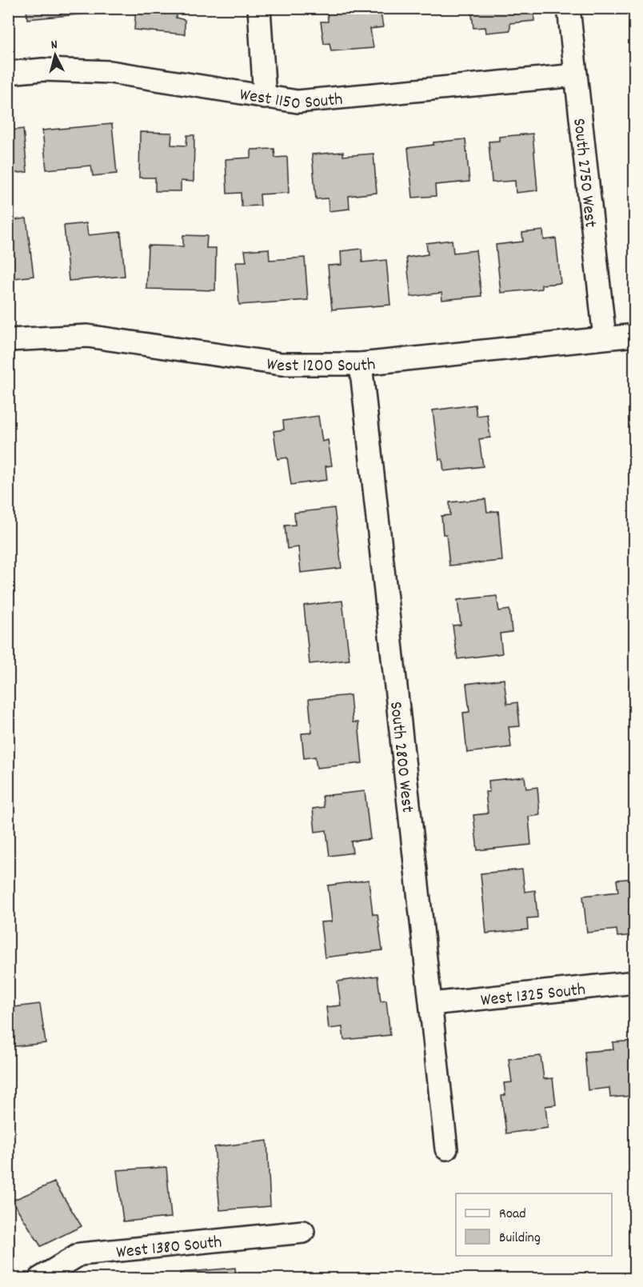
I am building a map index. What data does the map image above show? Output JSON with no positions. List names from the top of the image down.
{
  "streets": {
    "street": [
      "West 1150 South",
      "South 2750 West",
      "West 1200 South",
      "South 2800 West",
      "West 1325 South",
      "West 1380 South"
    ]
  },
  "crossings": [
    ["West 1150 South", "South 2750 West"],
    ["South 2750 West", "West 1200 South"],
    ["West 1200 South", "South 2800 West"],
    ["South 2800 West", "West 1325 South"]
  ],
  "legend": ["Road", "Building"],
  "north": "top"
}
